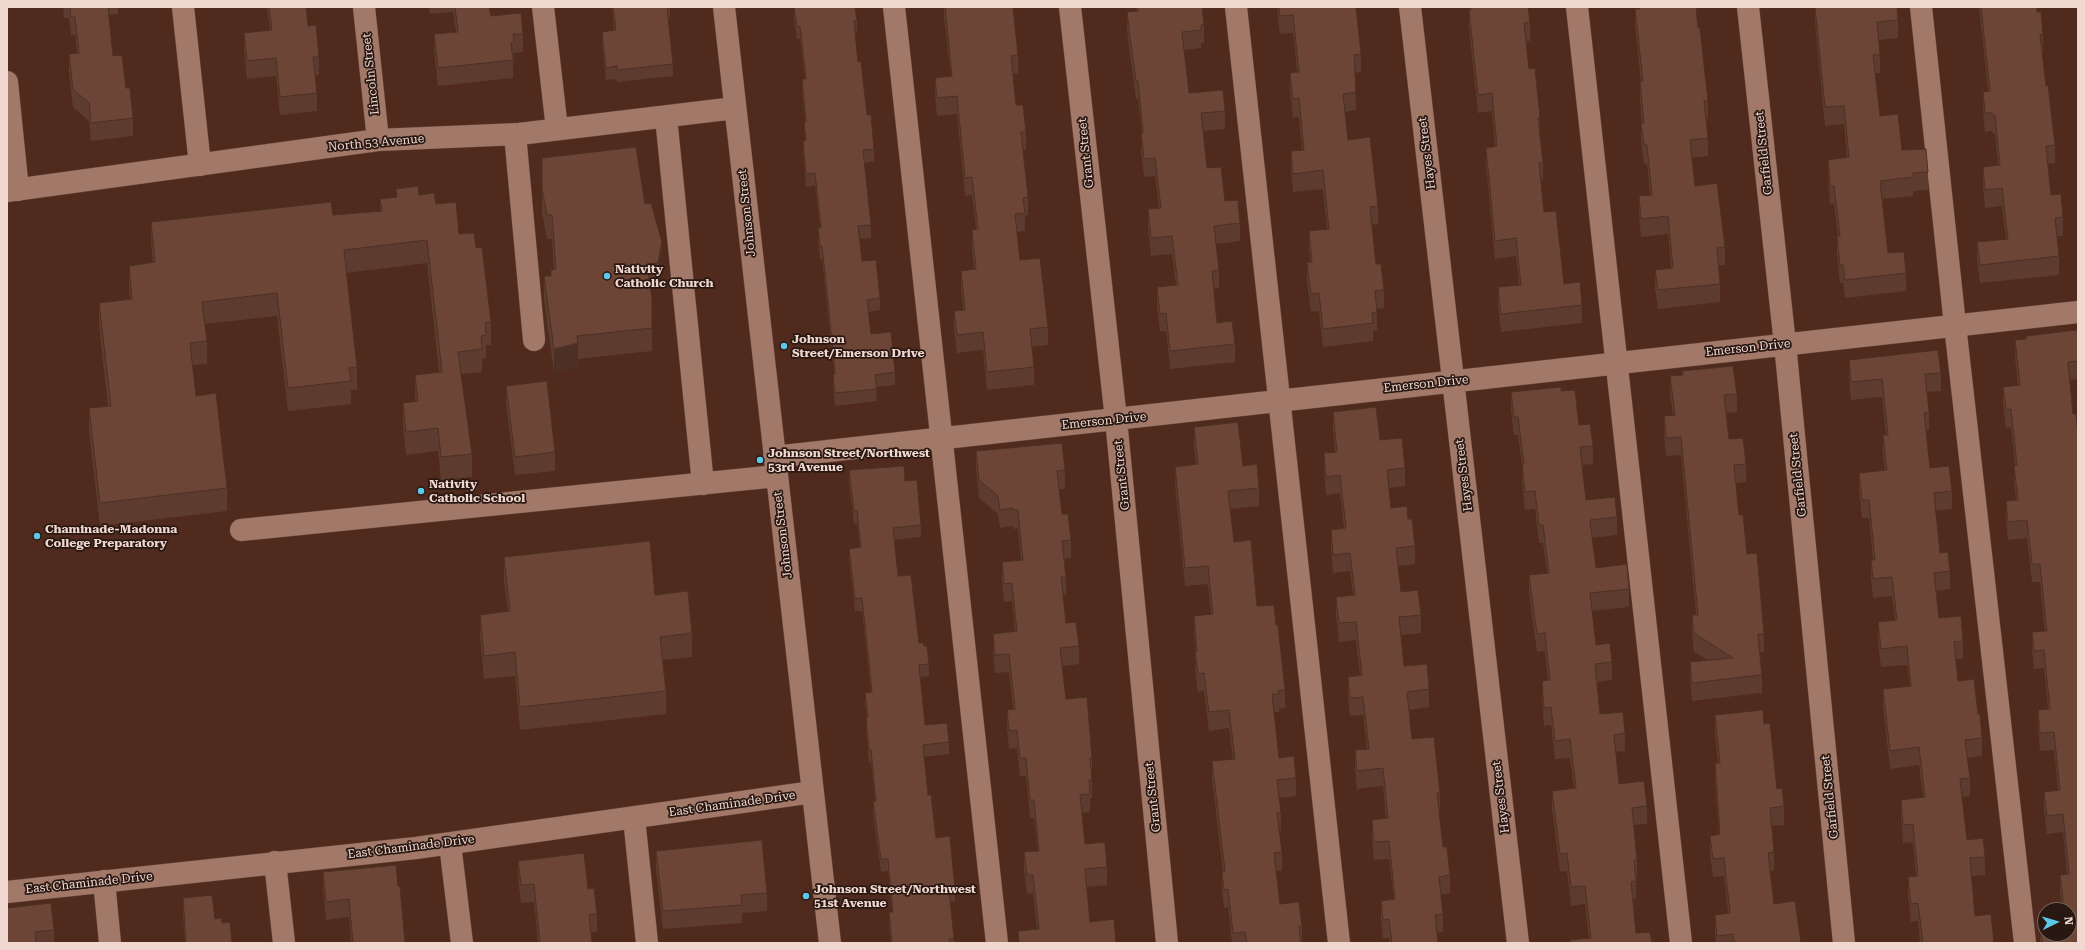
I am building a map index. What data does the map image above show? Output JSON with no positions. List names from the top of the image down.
{
  "streets": {
    "street": [
      "Lincoln Street",
      "North 53 Avenue",
      "Grant Street",
      "Hayes Street",
      "Garfield Street",
      "Johnson Street",
      "Emerson Drive",
      "East Chaminade Drive"
    ]
  },
  "crossings": [
    ["Lincoln Street", "North 53 Avenue"],
    ["North 53 Avenue", "Johnson Street"],
    ["Grant Street", "Emerson Drive"],
    ["Hayes Street", "Emerson Drive"],
    ["Garfield Street", "Emerson Drive"],
    ["Johnson Street", "Emerson Drive"],
    ["Johnson Street", "East Chaminade Drive"]
  ],
  "places": [
    "Nativity Catholic Church",
    "Johnson Street/Emerson Drive",
    "Johnson Street/Northwest 53rd Avenue",
    "Nativity Catholic School",
    "Chaminade-Madonna College Preparatory",
    "Johnson Street/Northwest 51st Avenue"
  ],
  "north": "right"
}
